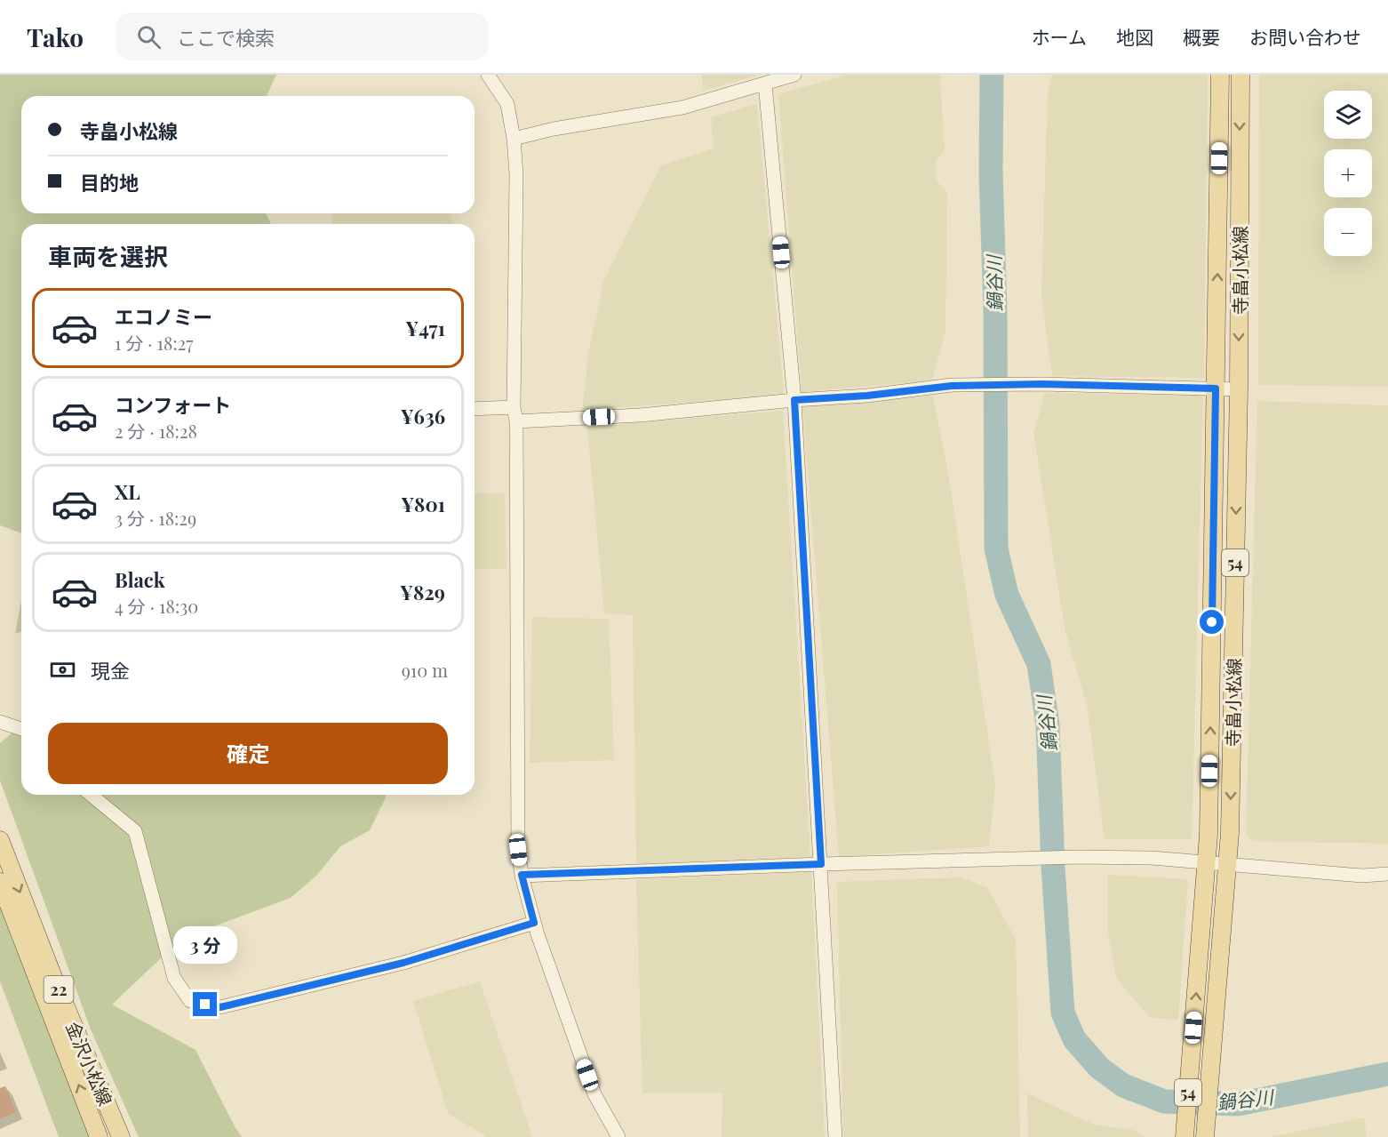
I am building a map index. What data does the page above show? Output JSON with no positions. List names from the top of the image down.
{
  "streets": {
    "main road": [
      "寺畠小松線",
      "54",
      "22",
      "金沢小松線"
    ]
  },
  "water": ["鍋谷川"],
  "page": {
    "header": "Tako",
    "search": "ここで検索",
    "nav": [
      "ホーム",
      "地図",
      "概要",
      "お問い合わせ"
    ],
    "map_buttons": ["+", "−"],
    "banner": ["寺畠小松線", "目的地"],
    "heading": "車両を選択",
    "list": [
      {
        "name": "エコノミー",
        "note": "1 分 · 18:27",
        "value": "¥471"
      },
      {
        "name": "コンフォート",
        "note": "2 分 · 18:28",
        "value": "¥636"
      },
      {
        "name": "XL",
        "note": "3 分 · 18:29",
        "value": "¥801"
      },
      {
        "name": "Black",
        "note": "4 分 · 18:30",
        "value": "¥829"
      }
    ],
    "pay": ["現金", "910 m"],
    "buttons": "確定",
    "bubble": "3 分"
  }
}
